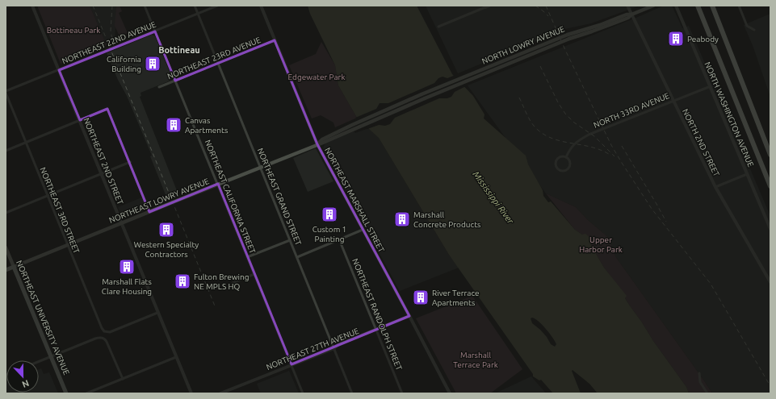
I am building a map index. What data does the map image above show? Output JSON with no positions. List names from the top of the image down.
{
  "streets": {
    "main road": ["NORTH LOWRY AVENUE", "NORTHEAST LOWRY AVENUE", "NORTHEAST UNIVERSITY AVENUE"],
    "street": [
      "NORTHEAST 22ND AVENUE",
      "NORTHEAST 23RD AVENUE",
      "NORTH 33RD AVENUE",
      "NORTH WASHINGTON AVENUE",
      "NORTH 2ND STREET",
      "NORTHEAST 2ND STREET",
      "NORTHEAST CALIFORNIA STREET",
      "NORTHEAST GRAND STREET",
      "NORTHEAST MARSHALL STREET",
      "NORTHEAST 3RD STREET",
      "NORTHEAST RANDOLPH STREET",
      "NORTHEAST 27TH AVENUE"
    ]
  },
  "crossings": [
    ["NORTHEAST 22ND AVENUE", "NORTHEAST 2ND STREET"],
    ["NORTHEAST 22ND AVENUE", "NORTHEAST CALIFORNIA STREET"],
    ["NORTHEAST 22ND AVENUE", "NORTHEAST GRAND STREET"],
    ["NORTHEAST 22ND AVENUE", "NORTHEAST 3RD STREET"],
    ["NORTH LOWRY AVENUE", "NORTH 2ND STREET"],
    ["NORTH LOWRY AVENUE", "NORTHEAST LOWRY AVENUE"],
    ["NORTHEAST 23RD AVENUE", "NORTHEAST CALIFORNIA STREET"],
    ["NORTHEAST 23RD AVENUE", "NORTHEAST GRAND STREET"],
    ["NORTHEAST 23RD AVENUE", "NORTHEAST MARSHALL STREET"],
    ["NORTH 33RD AVENUE", "NORTH WASHINGTON AVENUE"],
    ["NORTH 33RD AVENUE", "NORTH 2ND STREET"],
    ["NORTHEAST 2ND STREET", "NORTHEAST LOWRY AVENUE"],
    ["NORTHEAST 2ND STREET", "NORTHEAST 3RD STREET"],
    ["NORTHEAST CALIFORNIA STREET", "NORTHEAST LOWRY AVENUE"],
    ["NORTHEAST CALIFORNIA STREET", "NORTHEAST 27TH AVENUE"],
    ["NORTHEAST GRAND STREET", "NORTHEAST LOWRY AVENUE"],
    ["NORTHEAST GRAND STREET", "NORTHEAST 27TH AVENUE"],
    ["NORTHEAST MARSHALL STREET", "NORTHEAST LOWRY AVENUE"],
    ["NORTHEAST MARSHALL STREET", "NORTHEAST 27TH AVENUE"],
    ["NORTHEAST LOWRY AVENUE", "NORTHEAST 3RD STREET"],
    ["NORTHEAST LOWRY AVENUE", "NORTHEAST UNIVERSITY AVENUE"],
    ["NORTHEAST RANDOLPH STREET", "NORTHEAST 27TH AVENUE"]
  ],
  "districts": ["Bottineau"],
  "water": ["Mississippi River"],
  "parks": [
    "Bottineau Park",
    "Edgewater Park",
    "Upper Harbor Park",
    "Marshall Terrace Park"
  ],
  "places": {
    "building": [
      "Peabody",
      "California Building",
      "Canvas Apartments",
      "Custom 1 Painting",
      "Marshall Concrete Products",
      "Western Specialty Contractors",
      "Marshall Flats Clare Housing",
      "Fulton Brewing NE MPLS HQ",
      "River Terrace Apartments"
    ]
  },
  "north": "bottom"
}
